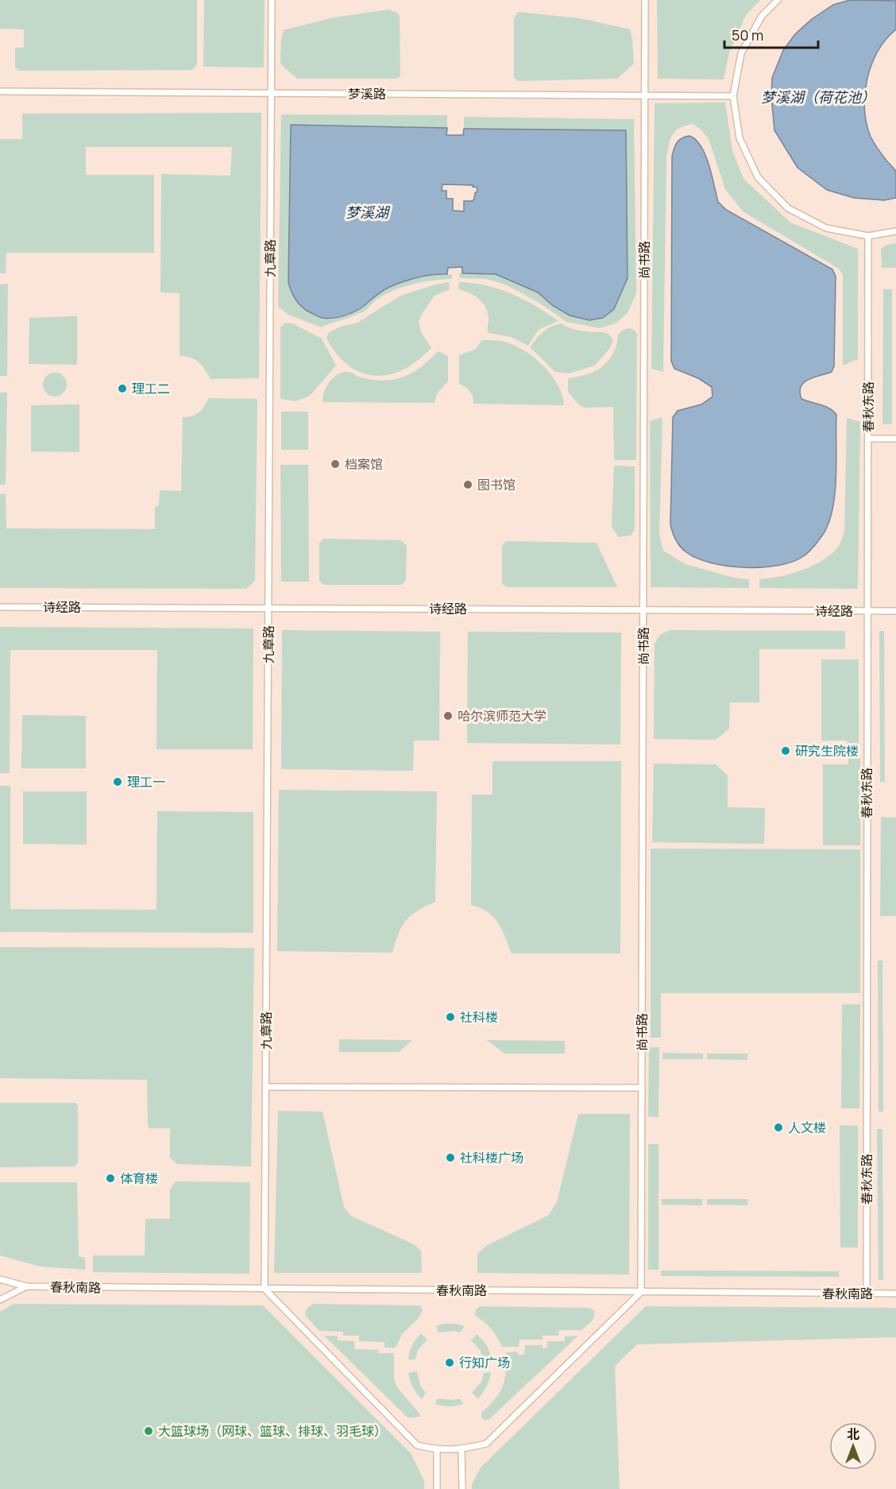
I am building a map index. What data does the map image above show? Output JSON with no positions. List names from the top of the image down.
{
  "streets": {
    "lane": [
      "梦溪路",
      "九章路",
      "尚书路",
      "春秋东路",
      "诗经路",
      "春秋南路"
    ]
  },
  "crossings": [
    ["梦溪路", "九章路"],
    ["梦溪路", "尚书路"],
    ["九章路", "诗经路"],
    ["九章路", "春秋南路"],
    ["尚书路", "诗经路"],
    ["尚书路", "春秋南路"],
    ["春秋东路", "诗经路"],
    ["春秋东路", "春秋南路"]
  ],
  "water": ["梦溪湖（荷花池）", "梦溪湖"],
  "places": [
    "理工二",
    "档案馆",
    "图书馆",
    "哈尔滨师范大学",
    "研究生院楼",
    "理工一",
    "社科楼",
    "人文楼",
    "社科楼广场",
    "体育楼",
    "行知广场",
    "大篮球场（网球、篮球、排球、羽毛球）"
  ],
  "scale_bar": "50 m",
  "north": "top"
}
